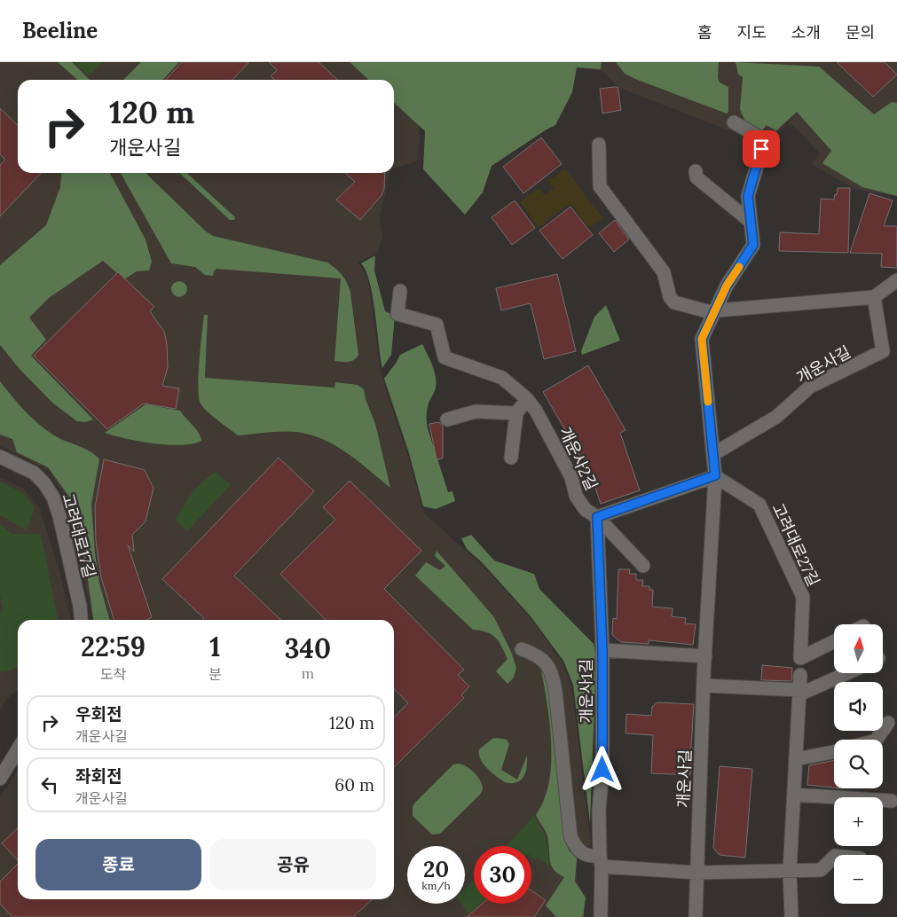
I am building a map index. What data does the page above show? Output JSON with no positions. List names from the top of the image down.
{
  "streets": {
    "street": [
      "개운사길",
      "개운사2길",
      "고려대로17길",
      "고려대로27길",
      "개운사1길"
    ]
  },
  "crossings": [
    ["개운사길", "고려대로27길"],
    ["개운사2길", "개운사1길"]
  ],
  "north": "top",
  "page": {
    "header": "Beeline",
    "nav": [
      "홈",
      "지도",
      "소개",
      "문의"
    ],
    "turn": ["120 m", "개운사길"],
    "eta": [
      "22:59",
      "도착",
      "1",
      "분",
      "340",
      "m"
    ],
    "map_buttons": ["+", "−"],
    "list": [
      {
        "name": "우회전",
        "note": "개운사길",
        "value": "120 m"
      },
      {
        "name": "좌회전",
        "note": "개운사길",
        "value": "60 m"
      }
    ],
    "buttons": ["종료", "공유"],
    "speed": "20 km/h",
    "limit": "30"
  }
}
